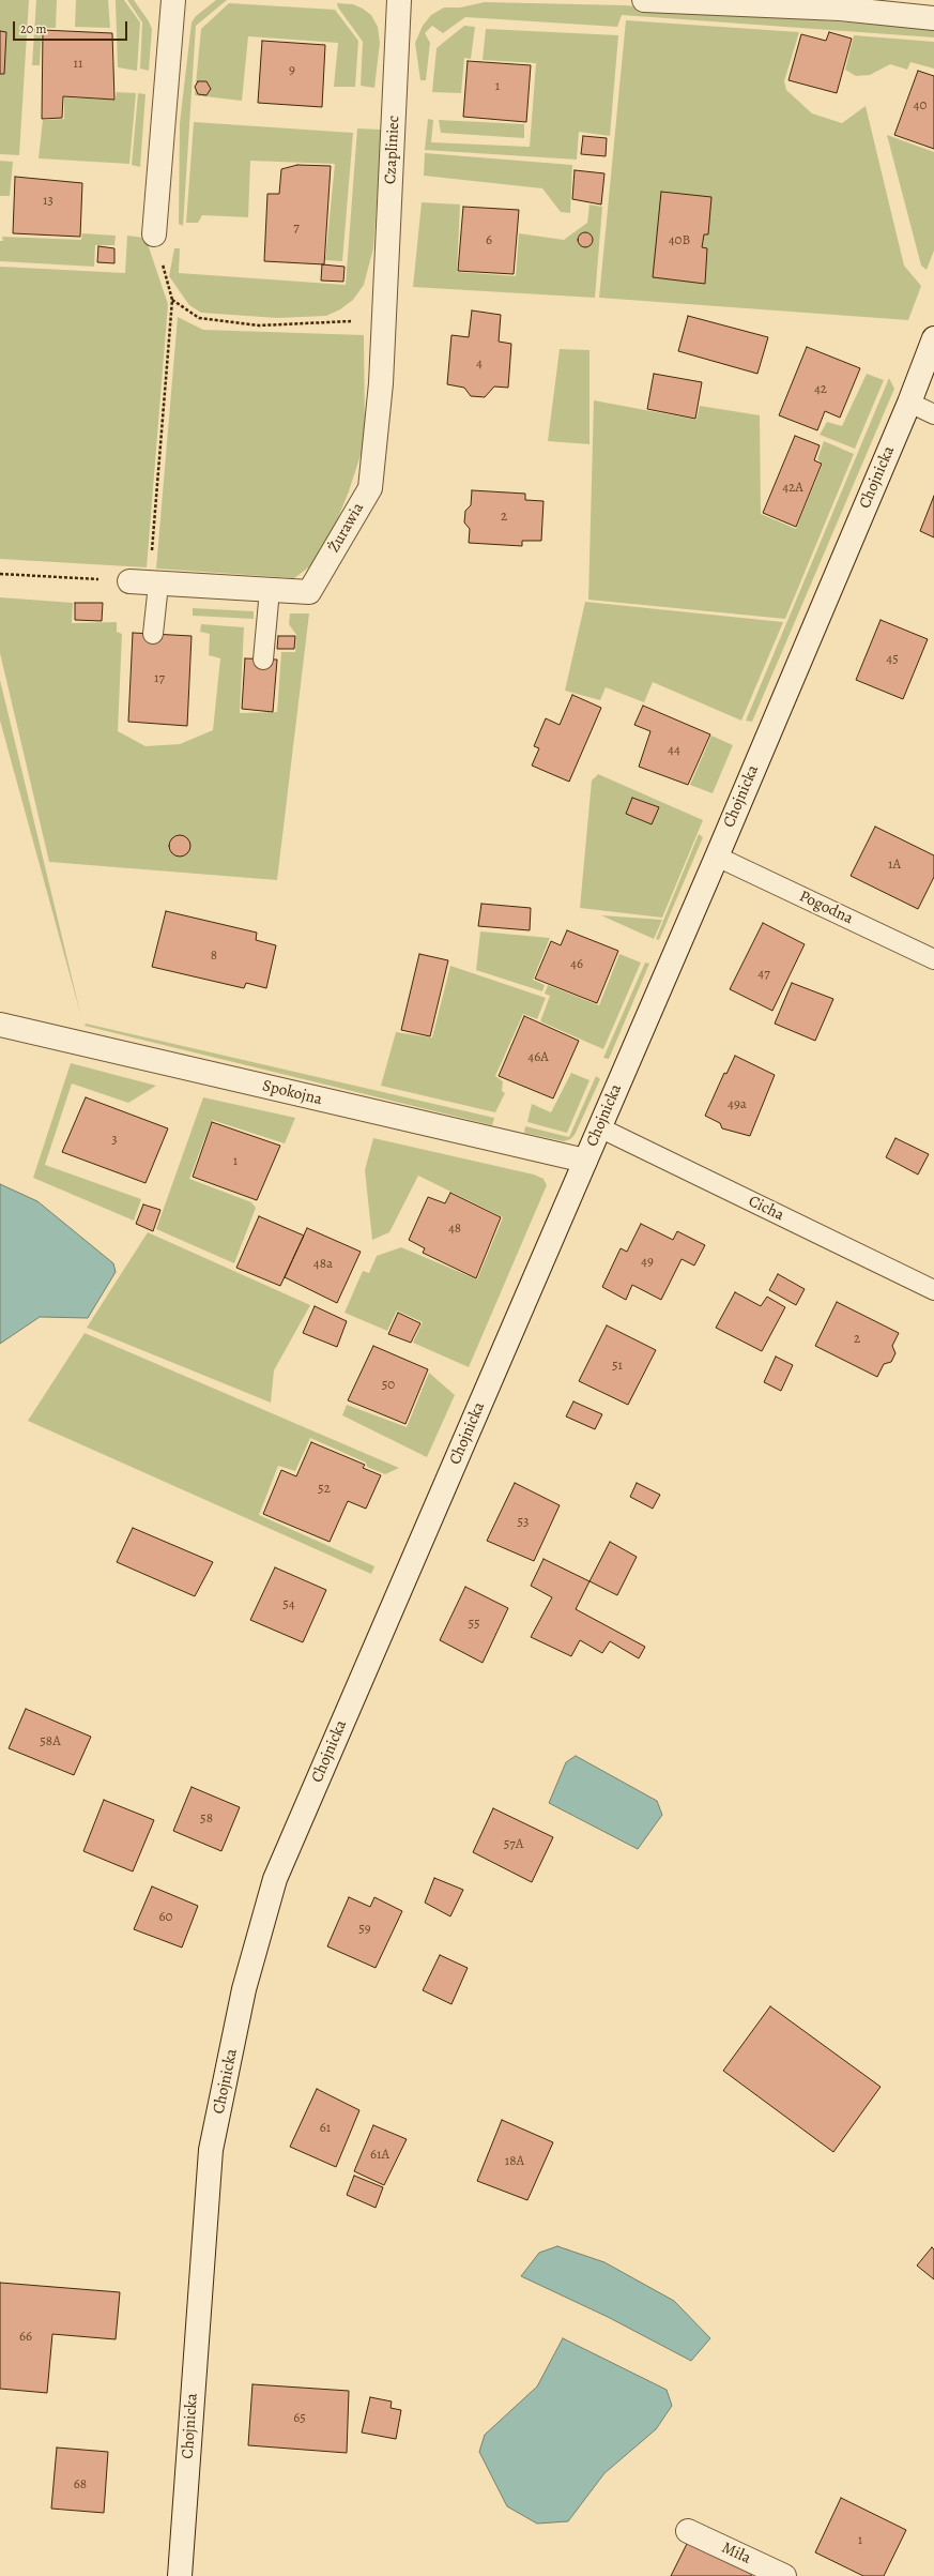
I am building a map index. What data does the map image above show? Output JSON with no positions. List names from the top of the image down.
{
  "streets": {
    "street": [
      "Czapliniec",
      "Chojnicka",
      "Żurawia",
      "Spokojna",
      "Miła"
    ],
    "lane": ["Pogodna", "Cicha"]
  },
  "crossings": [
    ["Czapliniec", "Żurawia"],
    ["Chojnicka", "Pogodna"],
    ["Chojnicka", "Spokojna"],
    ["Chojnicka", "Cicha"]
  ],
  "house_numbers": [
    "11",
    "9",
    "1",
    "40",
    "13",
    "7",
    "6",
    "40B",
    "4",
    "42",
    "42A",
    "2",
    "45",
    "17",
    "44",
    "1A",
    "8",
    "46",
    "47",
    "46A",
    "49a",
    "3",
    "1",
    "48",
    "49",
    "48a",
    "2",
    "51",
    "50",
    "52",
    "53",
    "54",
    "55",
    "58A",
    "58",
    "57A",
    "60",
    "59",
    "61",
    "61A",
    "18A",
    "66",
    "65",
    "68",
    "1"
  ],
  "scale_bar": "20 m"
}
